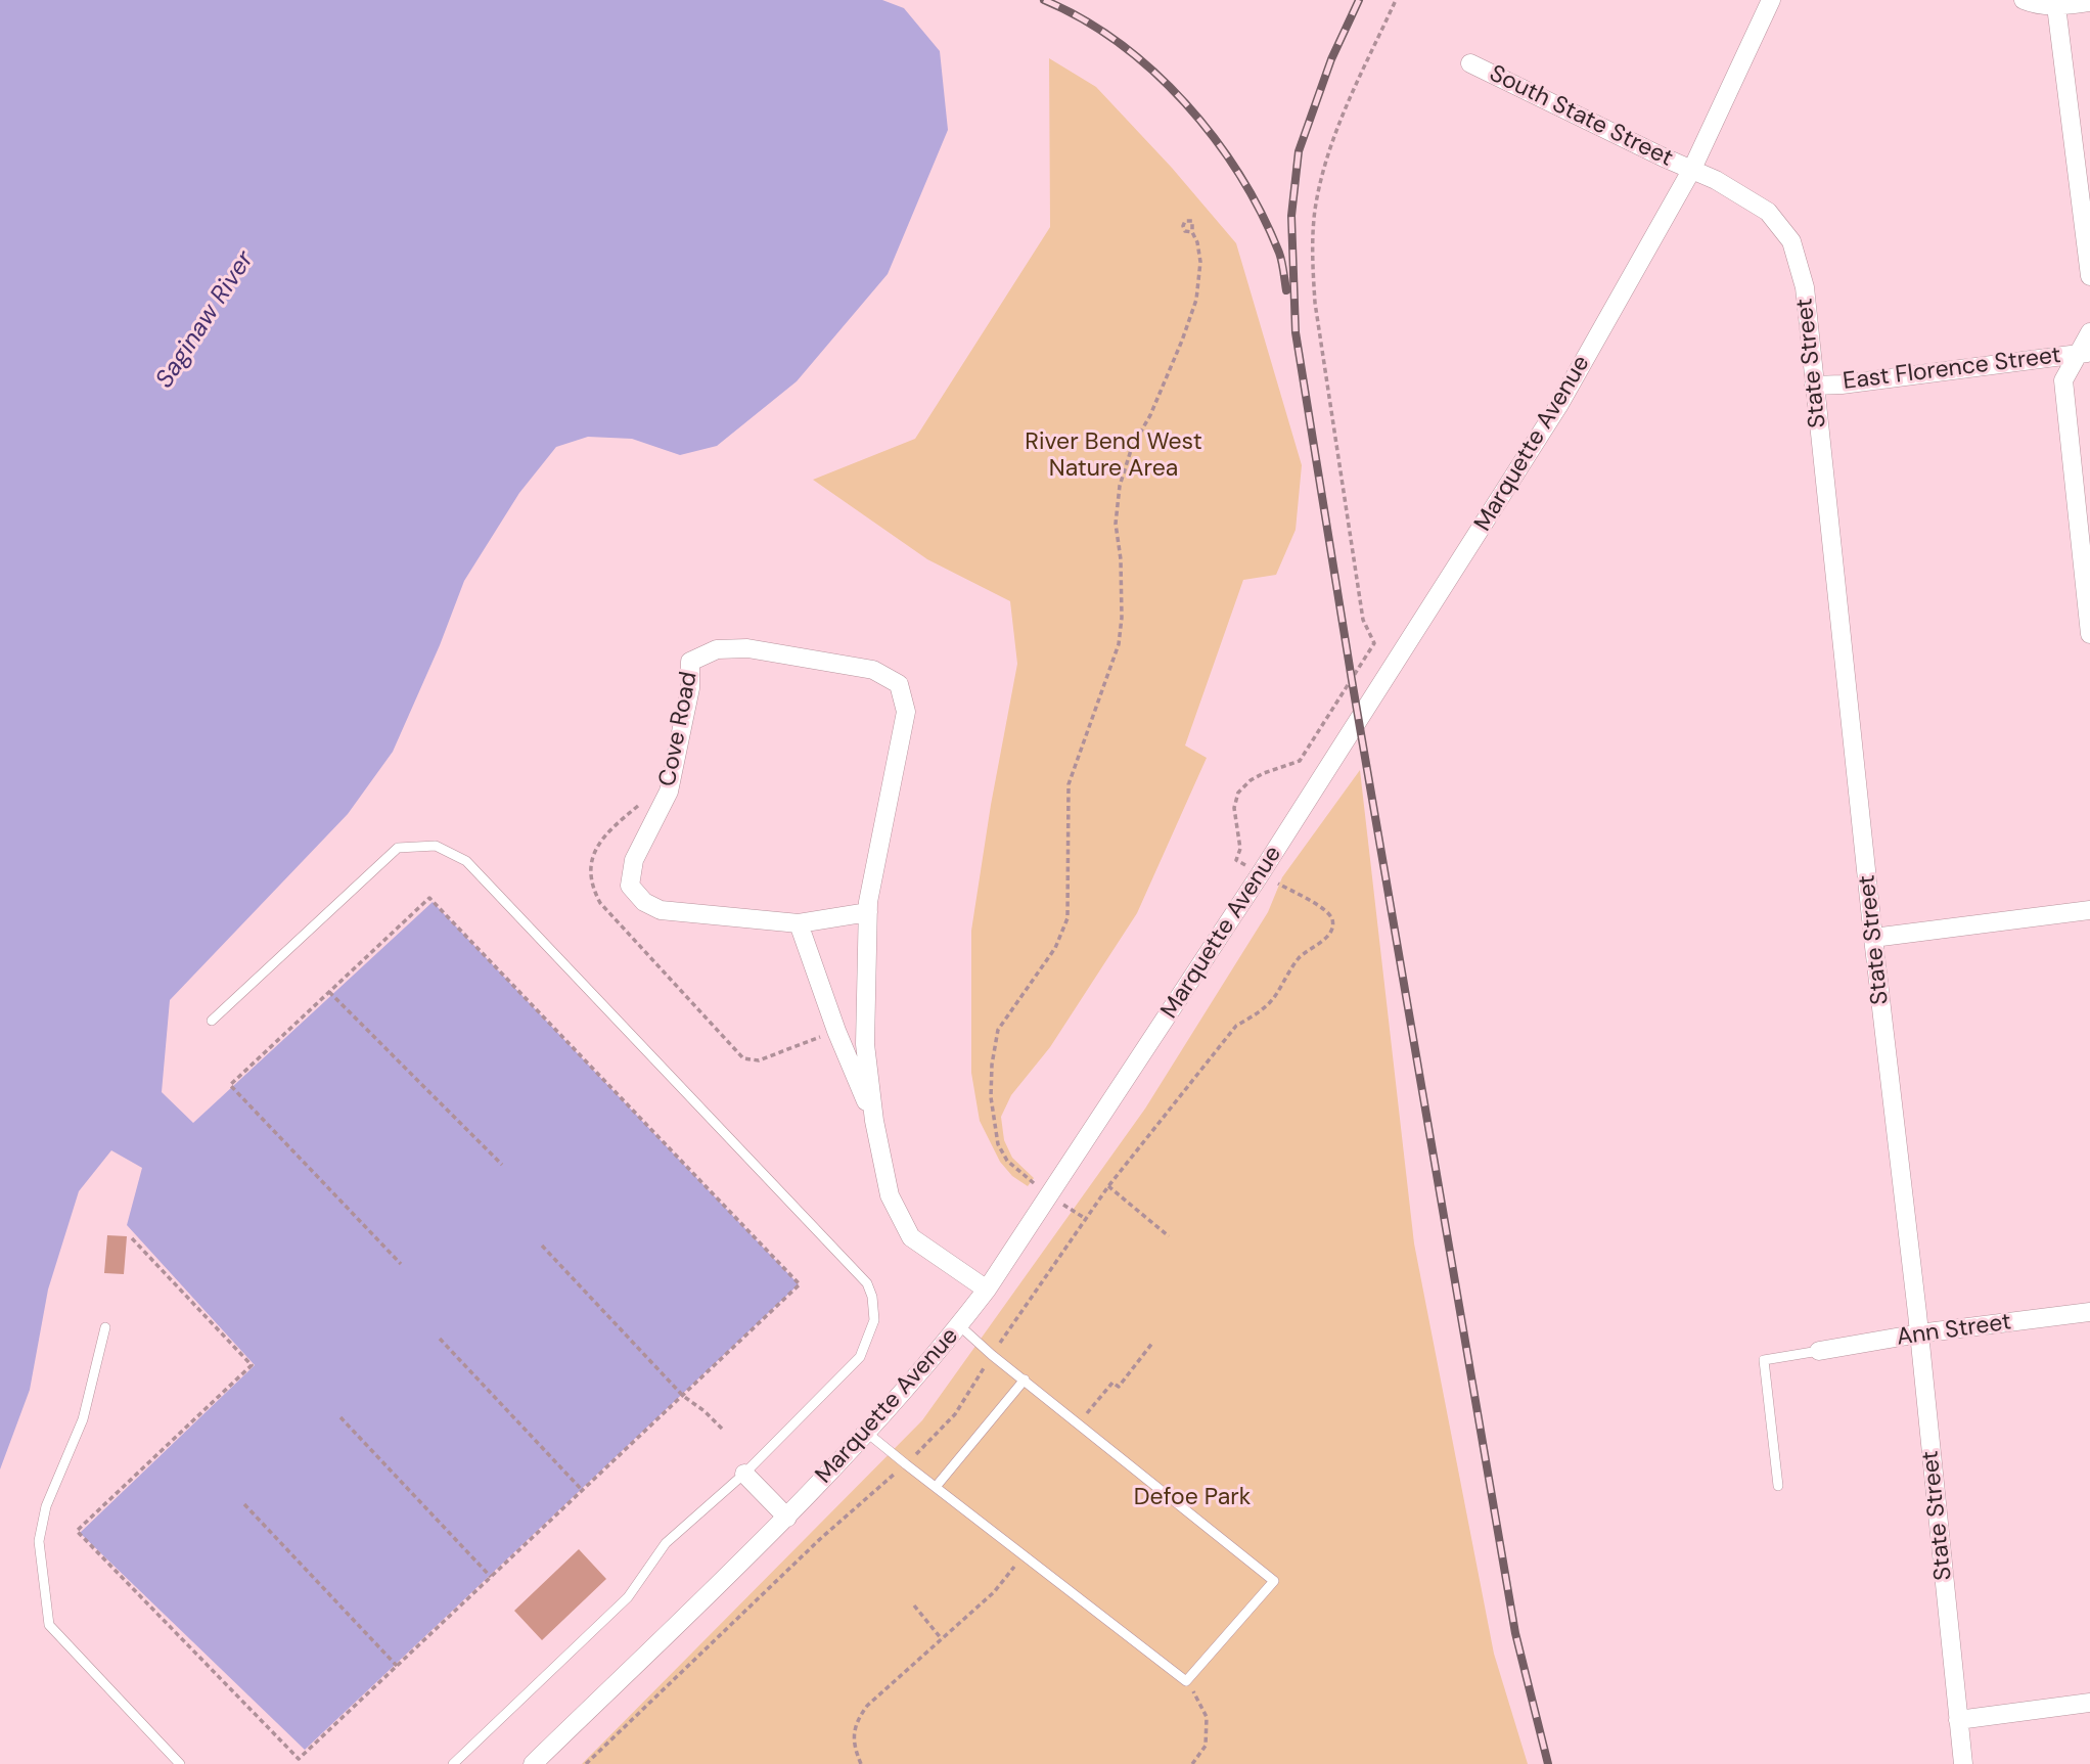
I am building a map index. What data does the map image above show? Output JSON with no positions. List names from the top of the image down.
{
  "streets": {
    "street": [
      "South State Street",
      "State Street",
      "East Florence Street",
      "Marquette Avenue",
      "Cove Road",
      "Ann Street"
    ]
  },
  "crossings": [
    ["South State Street", "State Street"],
    ["South State Street", "Marquette Avenue"],
    ["State Street", "East Florence Street"],
    ["State Street", "Marquette Avenue"],
    ["State Street", "Ann Street"],
    ["Marquette Avenue", "Cove Road"]
  ],
  "water": ["Saginaw River"],
  "parks": ["River Bend West Nature Area", "Defoe Park"]
}
